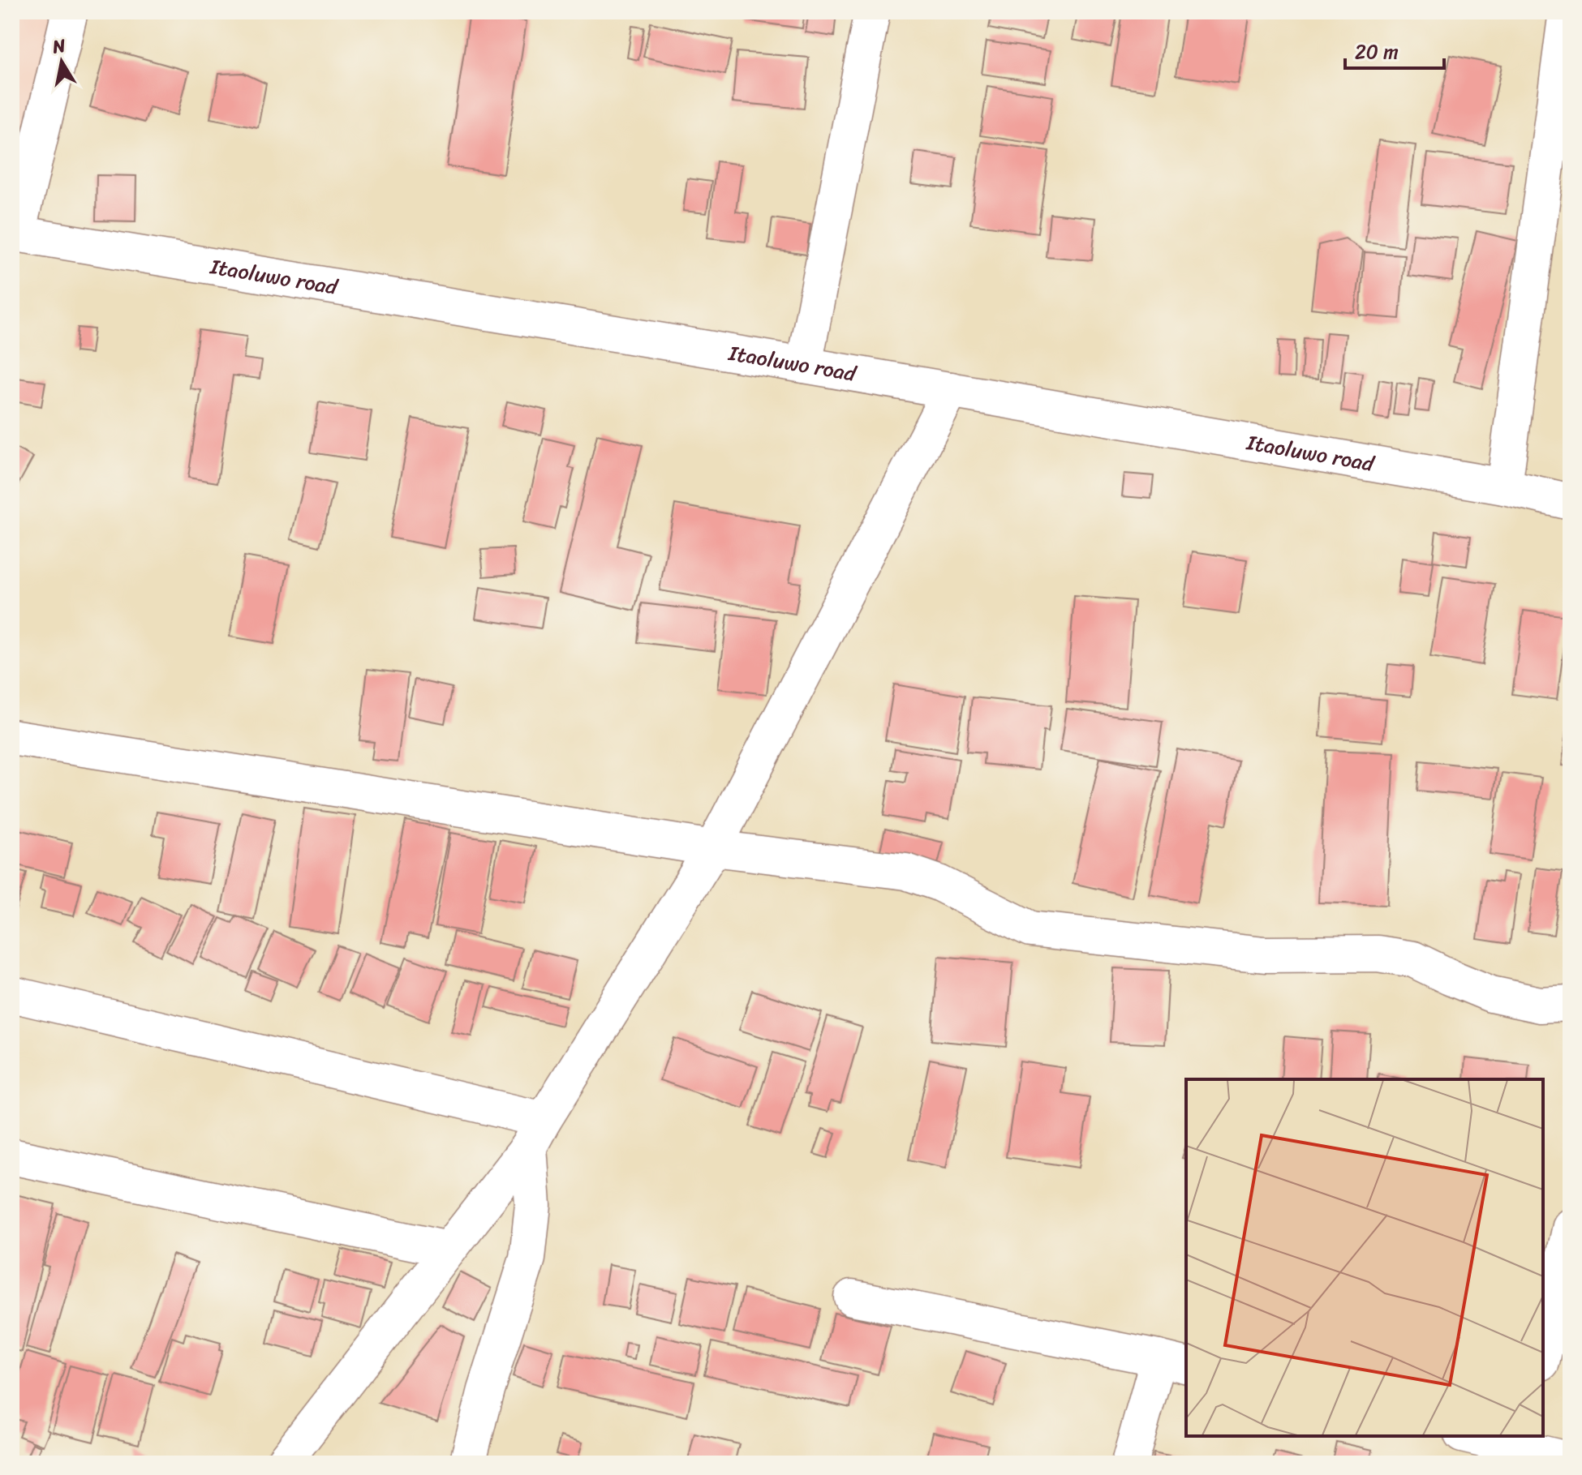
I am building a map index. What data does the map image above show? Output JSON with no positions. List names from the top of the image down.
{
  "streets": {
    "street": ["Itaoluwo road"]
  },
  "scale_bar": "20 m",
  "north": "top"
}
